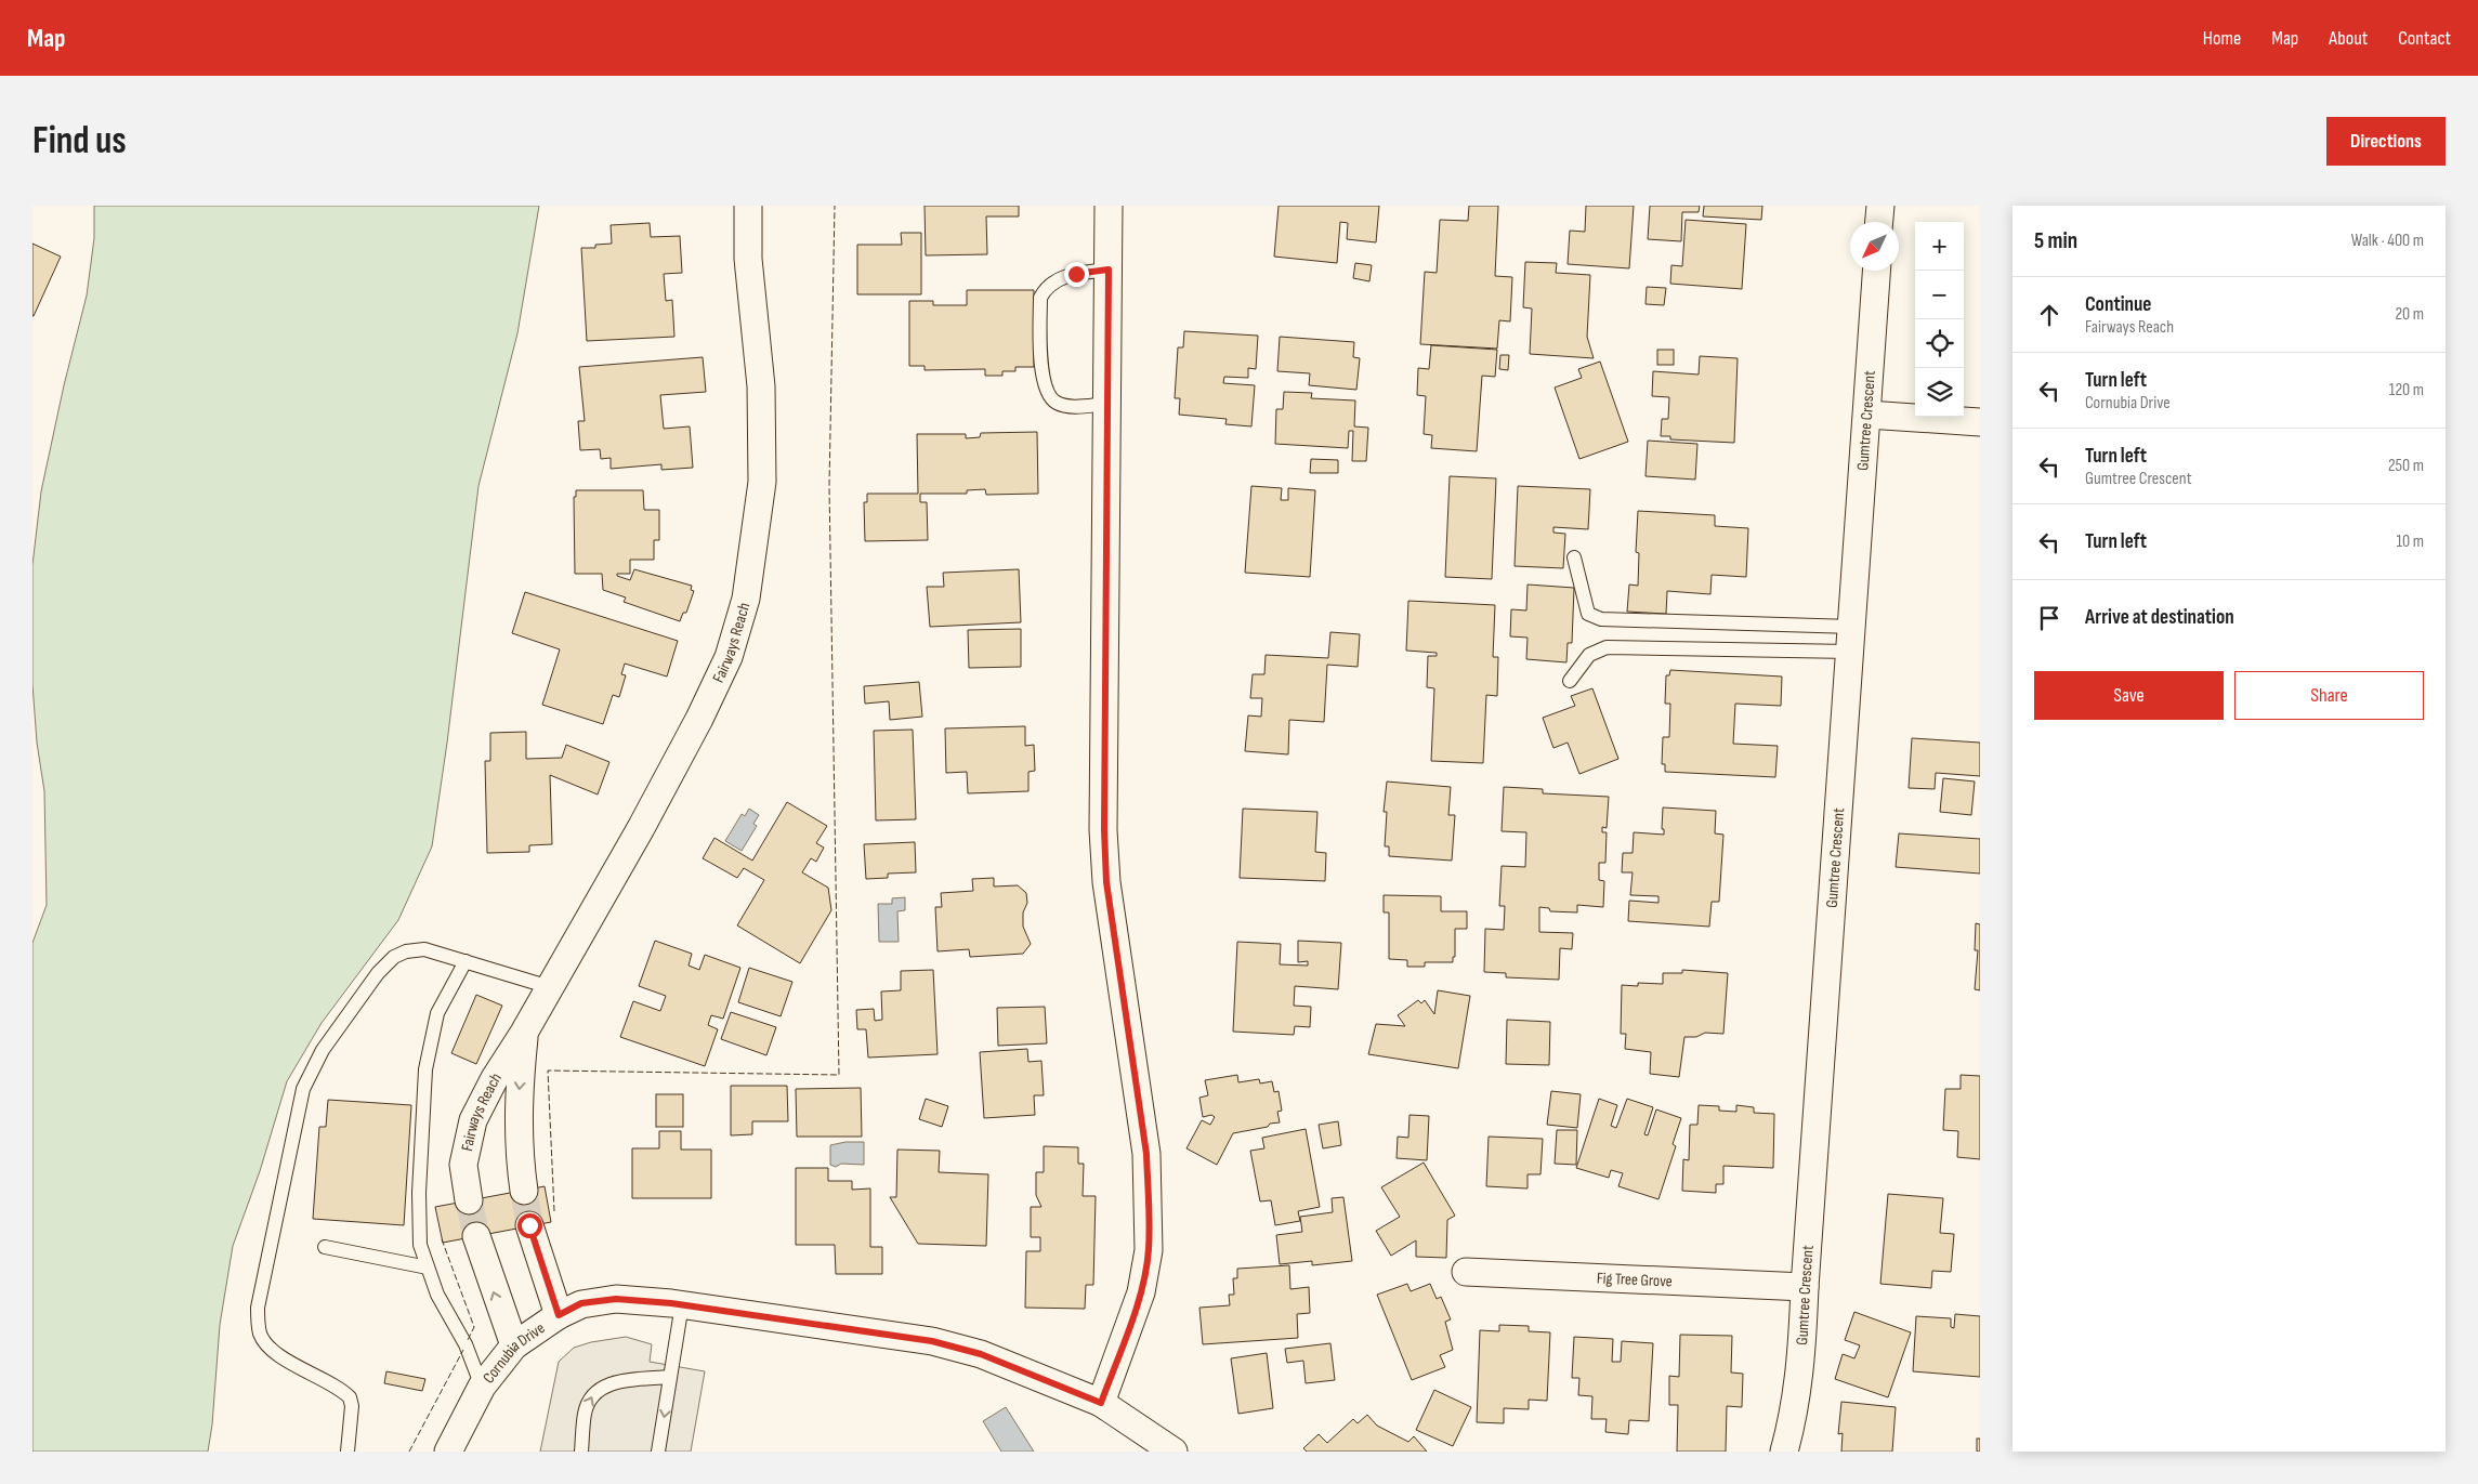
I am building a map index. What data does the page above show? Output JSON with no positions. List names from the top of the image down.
{
  "streets": {
    "street": [
      "Gumtree Crescent",
      "Fairways Reach",
      "Fig Tree Grove",
      "Cornubia Drive"
    ]
  },
  "crossings": [
    ["Gumtree Crescent", "Fig Tree Grove"]
  ],
  "north": "bottom left",
  "page": {
    "header": "Map",
    "nav": [
      "Home",
      "Map",
      "About",
      "Contact"
    ],
    "buttons": [
      "Directions",
      ["Save", "Share"]
    ],
    "title": "Find us",
    "heading": ["5 min", "Walk · 400 m"],
    "map_buttons": ["+", "−"],
    "list": [
      ["Continue", "Fairways Reach", "20 m"],
      ["Turn left", "Cornubia Drive", "120 m"],
      ["Turn left", "Gumtree Crescent", "250 m"],
      ["Turn left", "10 m"],
      "Arrive at destination"
    ]
  }
}
